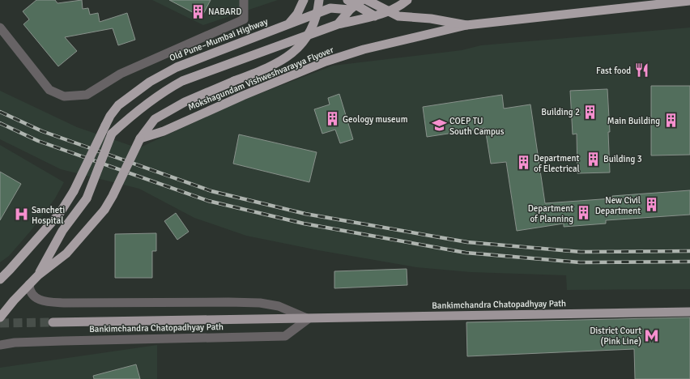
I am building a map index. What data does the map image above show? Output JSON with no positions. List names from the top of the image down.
{
  "streets": {
    "highway": ["Old Pune–Mumbai Highway", "Mokshagundam Vishweshvarayya Flyover"],
    "main road": ["Bankimchandra Chatopadhyay Path"]
  },
  "places": {
    "building": [
      "NABARD",
      "Building 2",
      "Geology museum",
      "Main Building",
      "Building 3",
      "Department of Electrical",
      "New Civil Department",
      "Department of Planning"
    ],
    "restaurant": ["Fast food"],
    "school or university": ["COEP TU South Campus"],
    "hospital": ["Sancheti Hospital"],
    "metro station": ["District Court (Pink Line)"]
  }
}
